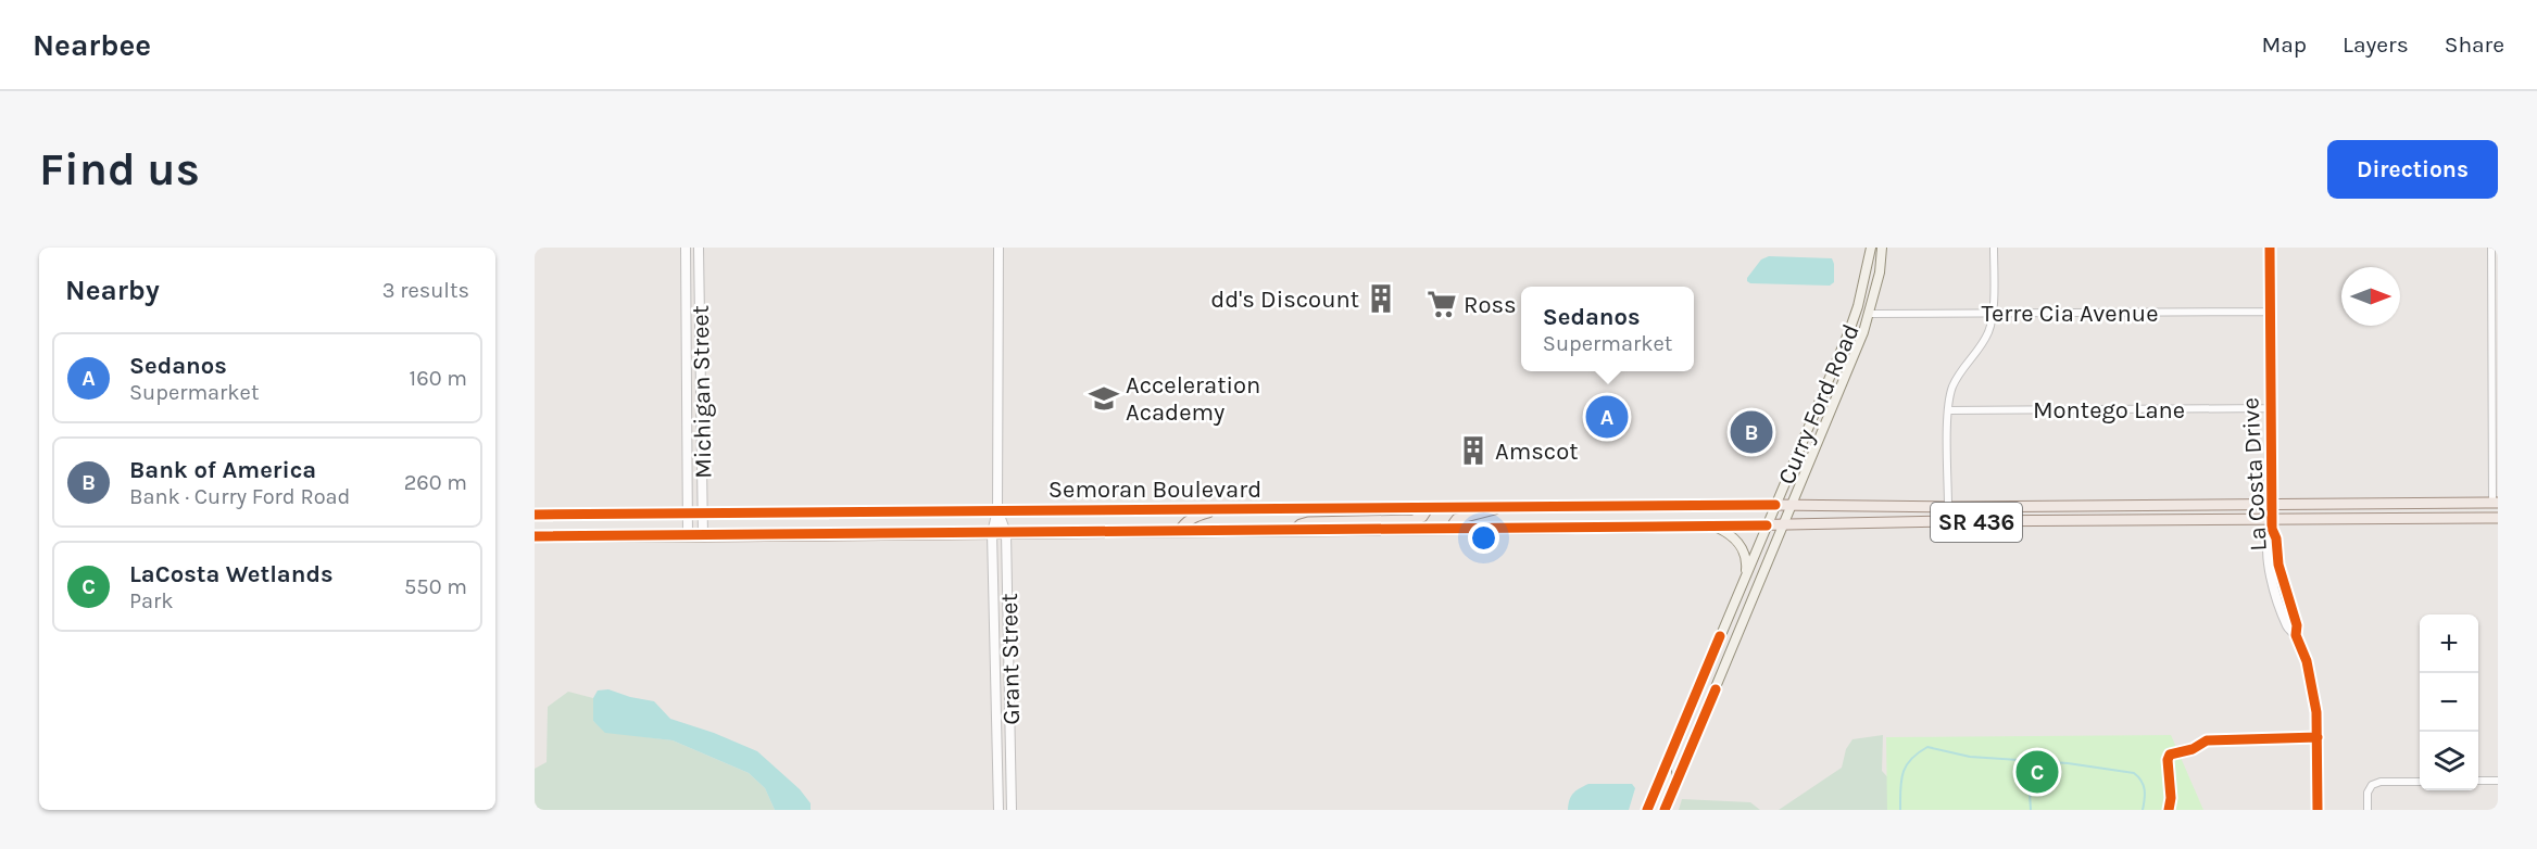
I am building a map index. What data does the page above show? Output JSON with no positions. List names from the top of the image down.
{
  "streets": {
    "main road": ["Curry Ford Road", "Semoran Boulevard", "SR 436"],
    "street": [
      "Terre Cia Avenue",
      "Michigan Street",
      "Montego Lane",
      "La Costa Drive",
      "Grant Street"
    ]
  },
  "crossings": [
    ["Terre Cia Avenue", "Curry Ford Road"],
    ["Terre Cia Avenue", "La Costa Drive"],
    ["Michigan Street", "Semoran Boulevard"],
    ["Curry Ford Road", "Semoran Boulevard"],
    ["Montego Lane", "La Costa Drive"],
    ["La Costa Drive", "Semoran Boulevard"],
    ["Semoran Boulevard", "Grant Street"]
  ],
  "places": {
    "building": ["dd's Discount", "Amscot"],
    "supermarket": ["Ross"],
    "school or university": ["Acceleration Academy"]
  },
  "north": "right",
  "page": {
    "header": "Nearbee",
    "nav": ["Map", "Layers", "Share"],
    "buttons": "Directions",
    "title": "Find us",
    "heading": ["Nearby", "3 results"],
    "popup": ["Sedanos", "Supermarket"],
    "list": [
      {
        "mark": "A",
        "name": "Sedanos",
        "note": "Supermarket",
        "value": "160 m"
      },
      {
        "mark": "B",
        "name": "Bank of America",
        "note": "Bank · Curry Ford Road",
        "value": "260 m"
      },
      {
        "mark": "C",
        "name": "LaCosta Wetlands",
        "note": "Park",
        "value": "550 m"
      }
    ],
    "pins": ["A", "B", "C"],
    "map_buttons": ["+", "−"]
  }
}
